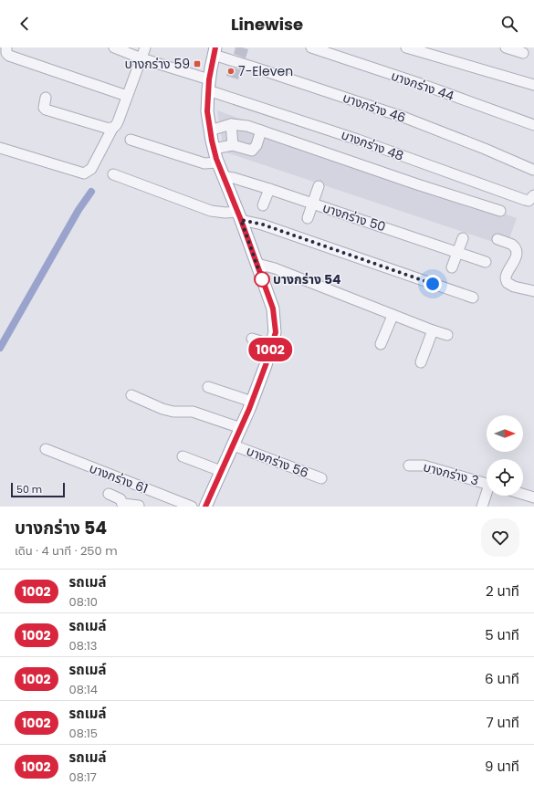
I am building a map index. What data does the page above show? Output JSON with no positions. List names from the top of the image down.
{
  "streets": {
    "street": [
      "บางกร่าง 44",
      "บางกร่าง 46",
      "บางกร่าง 48",
      "บางกร่าง 50",
      "บางกร่าง 56",
      "บางกร่าง 3",
      "บางกร่าง 61"
    ]
  },
  "places": {
    "transit": ["บางกร่าง 59"],
    "other": ["7-Eleven", "บางกร่าง 54"]
  },
  "lines": ["bus line 1002"],
  "scale_bar": "50 m",
  "north": "right",
  "page": {
    "header": "Linewise",
    "on_map": "1002",
    "scale": "50 m",
    "heading": ["บางกร่าง 54", "เดิน · 4 นาที · 250 m"],
    "list": [
      {
        "mark": "1002",
        "name": "รถเมล์",
        "note": "08:10",
        "value": "2 นาที"
      },
      {
        "mark": "1002",
        "name": "รถเมล์",
        "note": "08:13",
        "value": "5 นาที"
      },
      {
        "mark": "1002",
        "name": "รถเมล์",
        "note": "08:14",
        "value": "6 นาที"
      },
      {
        "mark": "1002",
        "name": "รถเมล์",
        "note": "08:15",
        "value": "7 นาที"
      },
      {
        "mark": "1002",
        "name": "รถเมล์",
        "note": "08:17",
        "value": "9 นาที"
      }
    ]
  }
}
